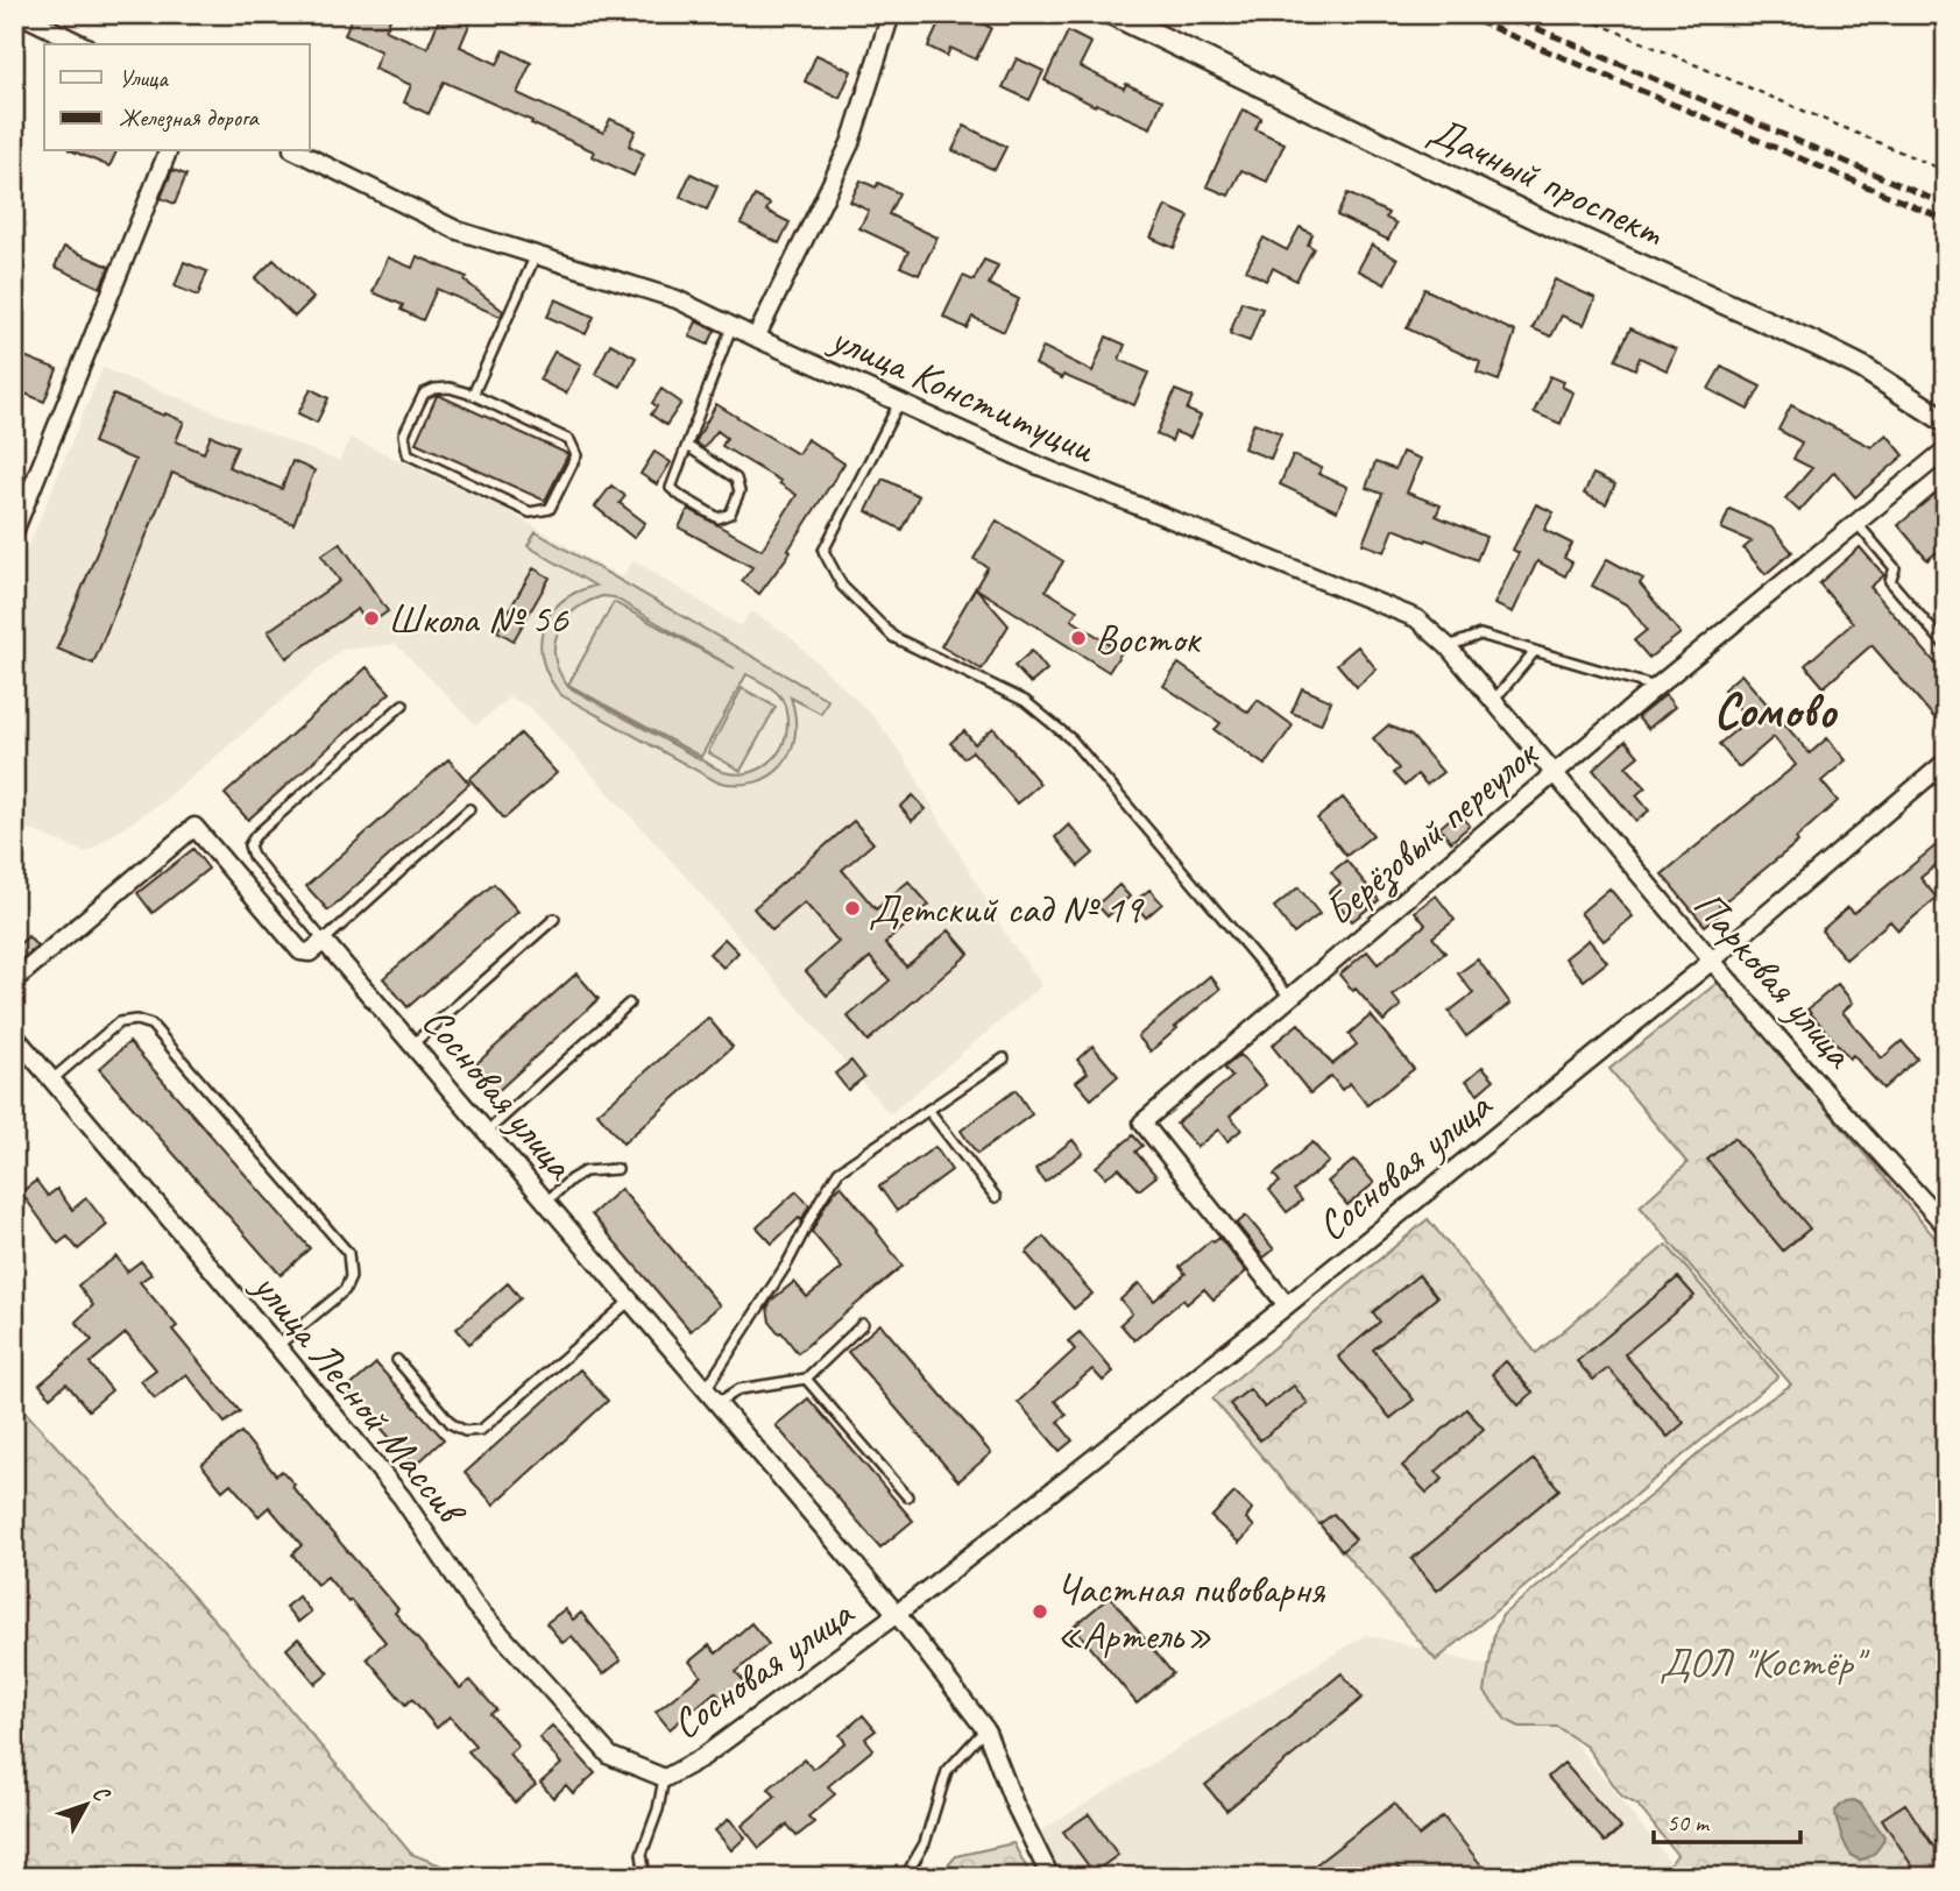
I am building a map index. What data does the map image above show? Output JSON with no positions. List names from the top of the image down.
{
  "streets": {
    "street": [
      "Дачный проспект",
      "улица Конституции",
      "Берёзовый переулок",
      "Парковая улица",
      "Сосновая улица",
      "улица Лесной Массив"
    ]
  },
  "crossings": [
    ["улица Конституции", "Берёзовый переулок"],
    ["улица Конституции", "Парковая улица"],
    ["Берёзовый переулок", "Парковая улица"],
    ["Берёзовый переулок", "Сосновая улица"],
    ["Парковая улица", "Сосновая улица"],
    ["Сосновая улица", "улица Лесной Массив"]
  ],
  "districts": ["Сомово"],
  "parks": ["ДОЛ \"Костёр\""],
  "places": [
    "Школа № 56",
    "Восток",
    "Детский сад № 19",
    "Частная пивоварня «Артель»"
  ],
  "legend": ["Улица", "Железная дорога"],
  "scale_bar": "50 m",
  "north": "top right"
}
